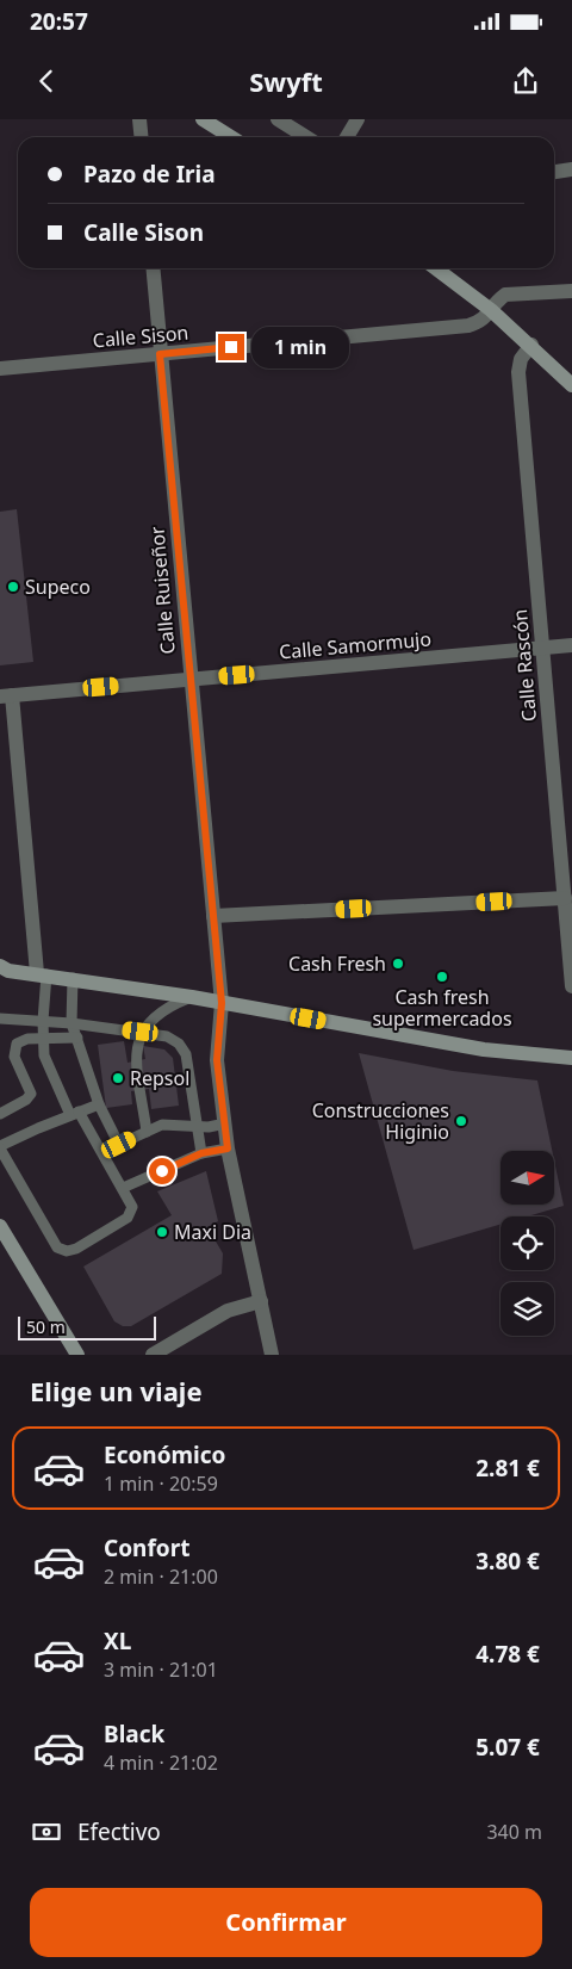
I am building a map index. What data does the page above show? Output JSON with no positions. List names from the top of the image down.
{
  "streets": {
    "street": [
      "Calle Sison",
      "Calle Ruiseñor",
      "Calle Samormujo",
      "Calle Rascón"
    ]
  },
  "crossings": [
    ["Calle Sison", "Calle Ruiseñor"],
    ["Calle Ruiseñor", "Calle Samormujo"],
    ["Calle Samormujo", "Calle Rascón"]
  ],
  "places": [
    "Supeco",
    "Cash Fresh",
    "Cash fresh supermercados",
    "Repsol",
    "Construcciones Higinio",
    "Maxi Dia"
  ],
  "scale_bar": "50 m",
  "north": "right",
  "page": {
    "status": "20:57",
    "header": "Swyft",
    "banner": ["Pazo de Iria", "Calle Sison"],
    "bubble": "1 min",
    "scale": "50 m",
    "heading": "Elige un viaje",
    "list": [
      {
        "name": "Económico",
        "note": "1 min · 20:59",
        "value": "2.81 €"
      },
      {
        "name": "Confort",
        "note": "2 min · 21:00",
        "value": "3.80 €"
      },
      {
        "name": "XL",
        "note": "3 min · 21:01",
        "value": "4.78 €"
      },
      {
        "name": "Black",
        "note": "4 min · 21:02",
        "value": "5.07 €"
      }
    ],
    "pay": ["Efectivo", "340 m"],
    "buttons": "Confirmar"
  }
}
